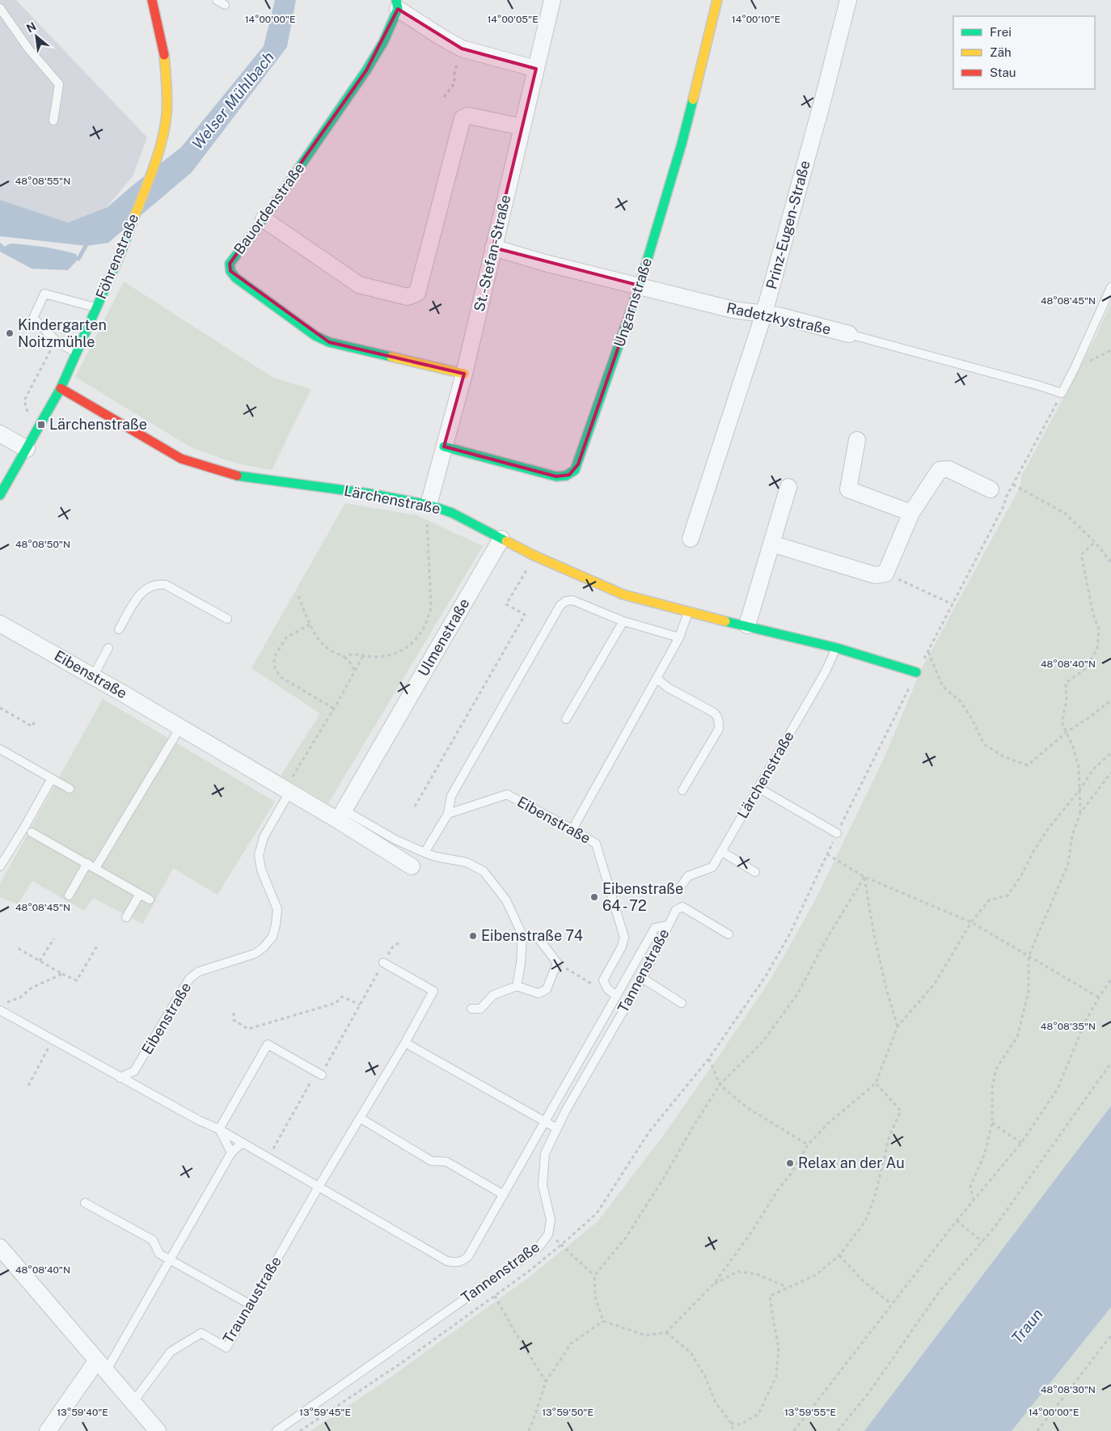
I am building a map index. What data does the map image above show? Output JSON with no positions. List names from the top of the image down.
{
  "streets": {
    "street": [
      "Bauordenstraße",
      "Prinz-Eugen-Straße",
      "St.-Stefan-Straße",
      "Föhrenstraße",
      "Ungarnstraße",
      "Radetzkystraße",
      "Lärchenstraße",
      "Ulmenstraße",
      "Eibenstraße"
    ],
    "lane": ["Tannenstraße", "Traunaustraße"]
  },
  "crossings": [
    ["Bauordenstraße", "St.-Stefan-Straße"],
    ["Prinz-Eugen-Straße", "Radetzkystraße"],
    ["St.-Stefan-Straße", "Ungarnstraße"],
    ["St.-Stefan-Straße", "Radetzkystraße"],
    ["St.-Stefan-Straße", "Lärchenstraße"],
    ["Föhrenstraße", "Lärchenstraße"],
    ["Ungarnstraße", "Radetzkystraße"],
    ["Lärchenstraße", "Ulmenstraße"],
    ["Ulmenstraße", "Eibenstraße"]
  ],
  "water": ["Welser Mühlbach", "Traun"],
  "places": {
    "other": [
      "Kindergarten Noitzmühle",
      "Eibenstraße 64 - 72",
      "Eibenstraße 74",
      "Relax an der Au"
    ],
    "transit": ["Lärchenstraße"]
  },
  "legend": ["Frei", "Zäh", "Stau"],
  "north": "top left",
  "coordinates": [
    "14°00'00\"E",
    "14°00'05\"E",
    "14°00'10\"E",
    "48°08'55\"N",
    "48°08'45\"N",
    "48°08'50\"N",
    "48°08'40\"N",
    "48°08'35\"N",
    "48°08'30\"N",
    "13°59'40\"E",
    "13°59'45\"E",
    "13°59'50\"E",
    "13°59'55\"E"
  ]
}
